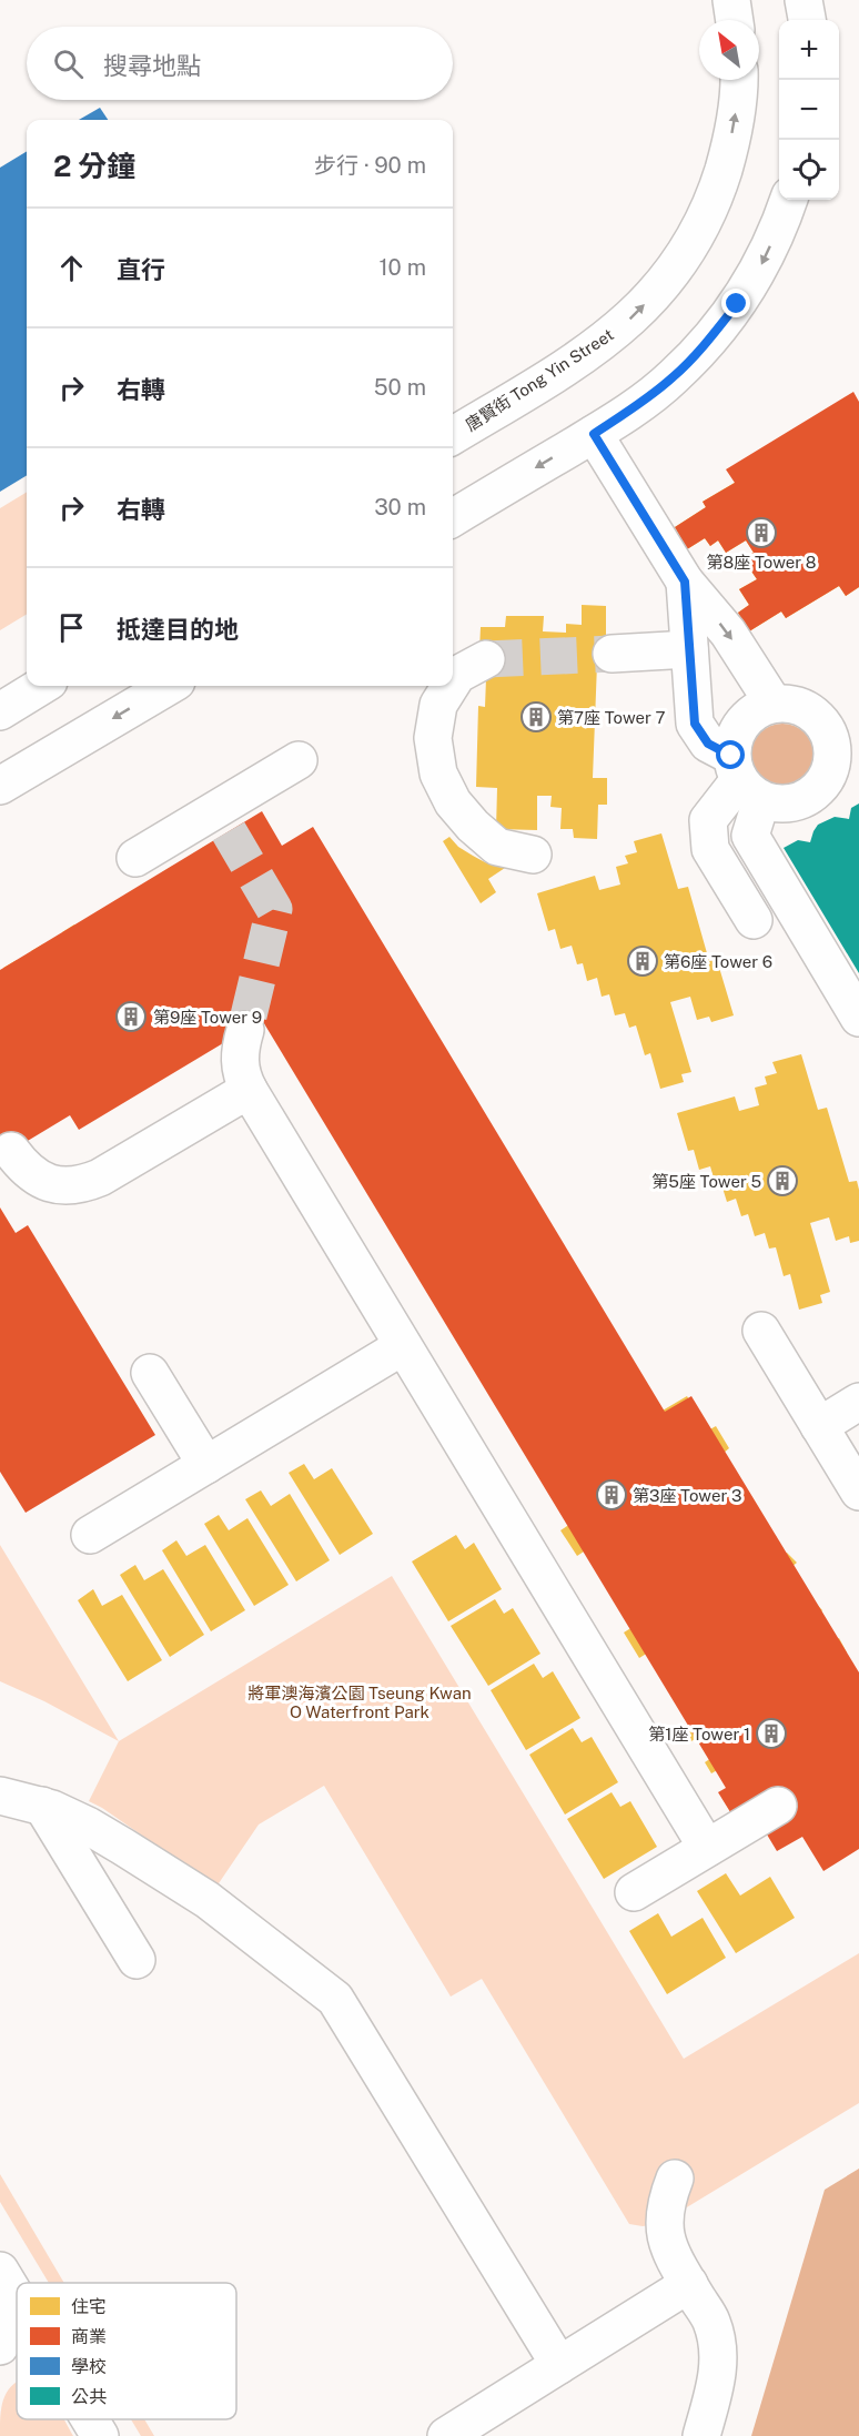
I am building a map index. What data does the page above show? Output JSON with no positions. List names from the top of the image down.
{
  "streets": {
    "street": ["唐賢街 Tong Yin Street"]
  },
  "parks": ["將軍澳海濱公園 Tseung Kwan O Waterfront Park"],
  "places": {
    "building": [
      "第8座 Tower 8",
      "第7座 Tower 7",
      "第6座 Tower 6",
      "第9座 Tower 9",
      "第5座 Tower 5",
      "第3座 Tower 3",
      "第1座 Tower 1"
    ]
  },
  "legend": [
    "住宅",
    "商業",
    "學校",
    "公共"
  ],
  "north": "top left",
  "page": {
    "map_buttons": ["+", "−"],
    "search": "搜尋地點",
    "heading": ["2 分鐘", "步行 · 90 m"],
    "list": [
      ["直行", "10 m"],
      ["右轉", "50 m"],
      ["右轉", "30 m"],
      "抵達目的地"
    ]
  }
}
